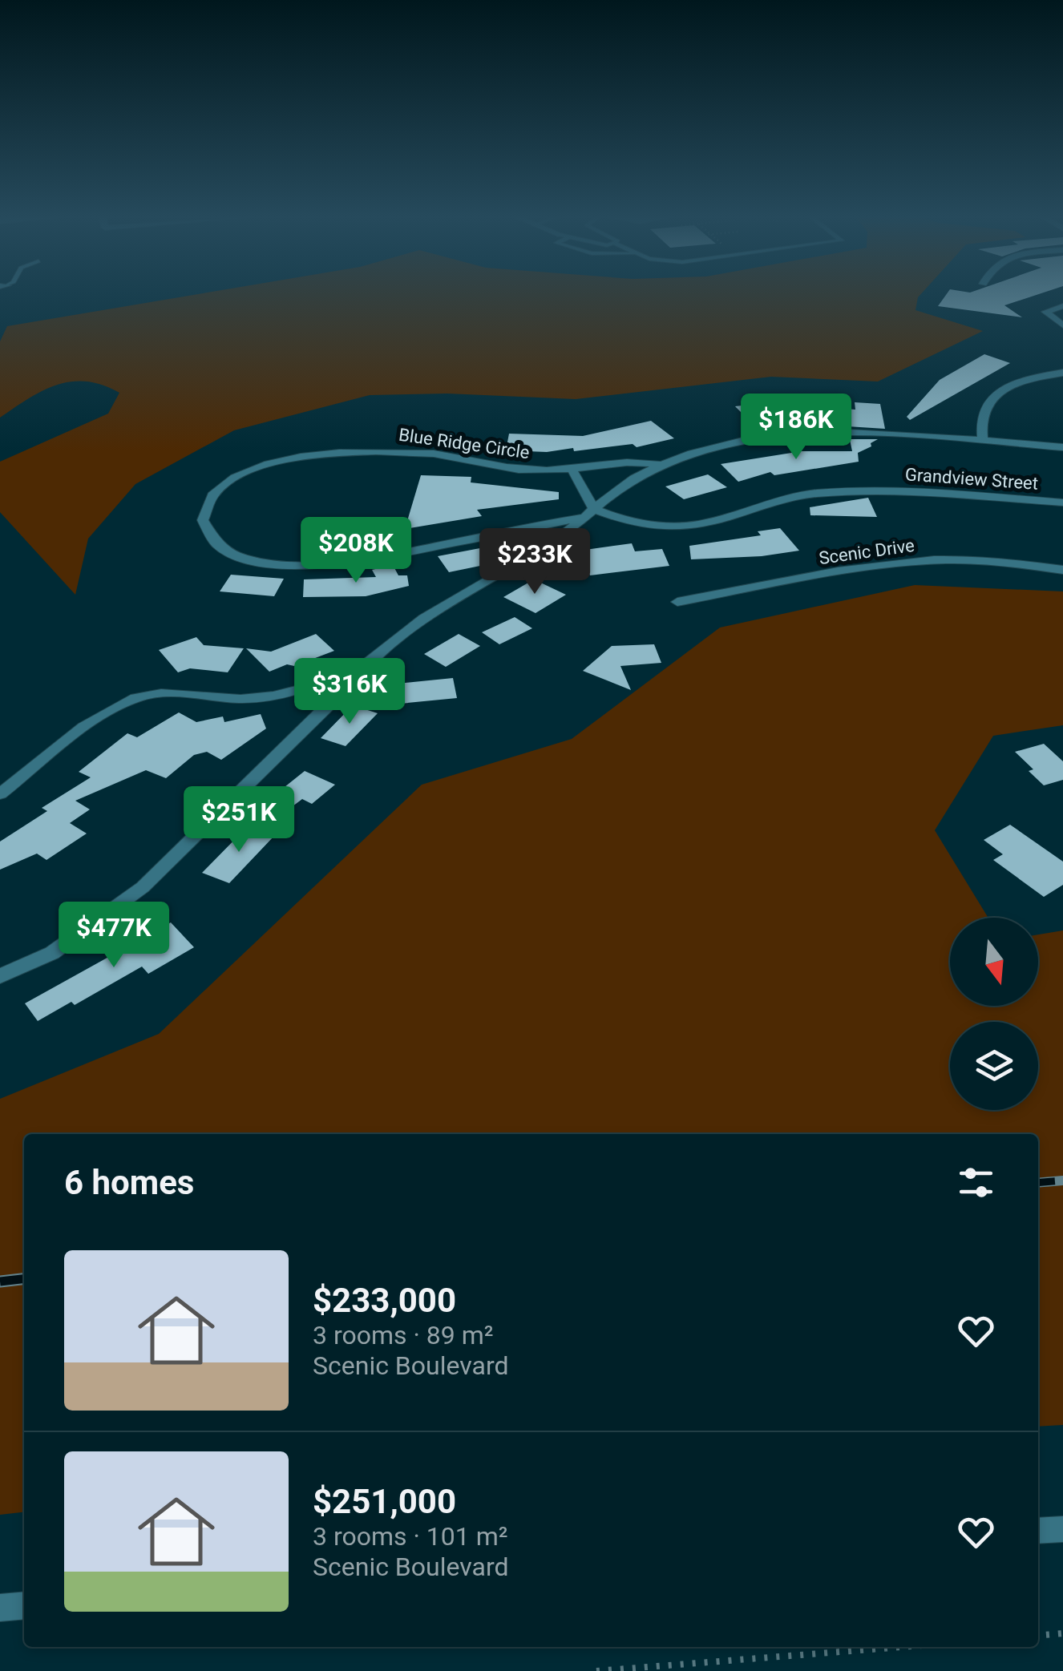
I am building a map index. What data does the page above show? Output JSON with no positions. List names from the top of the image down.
{
  "streets": {
    "street": ["Blue Ridge Circle", "Grandview Street", "Scenic Drive"]
  },
  "crossings": [
    ["Blue Ridge Circle", "Grandview Street"]
  ],
  "north": "bottom",
  "page": {
    "price": [
      "$186K",
      "$208K",
      "$233K",
      "$316K",
      "$251K",
      "$477K"
    ],
    "heading": "6 homes",
    "list": [
      {
        "name": "$233,000",
        "note": "3 rooms · 89 m² · Scenic Boulevard"
      },
      {
        "name": "$251,000",
        "note": "3 rooms · 101 m² · Scenic Boulevard"
      }
    ]
  }
}
